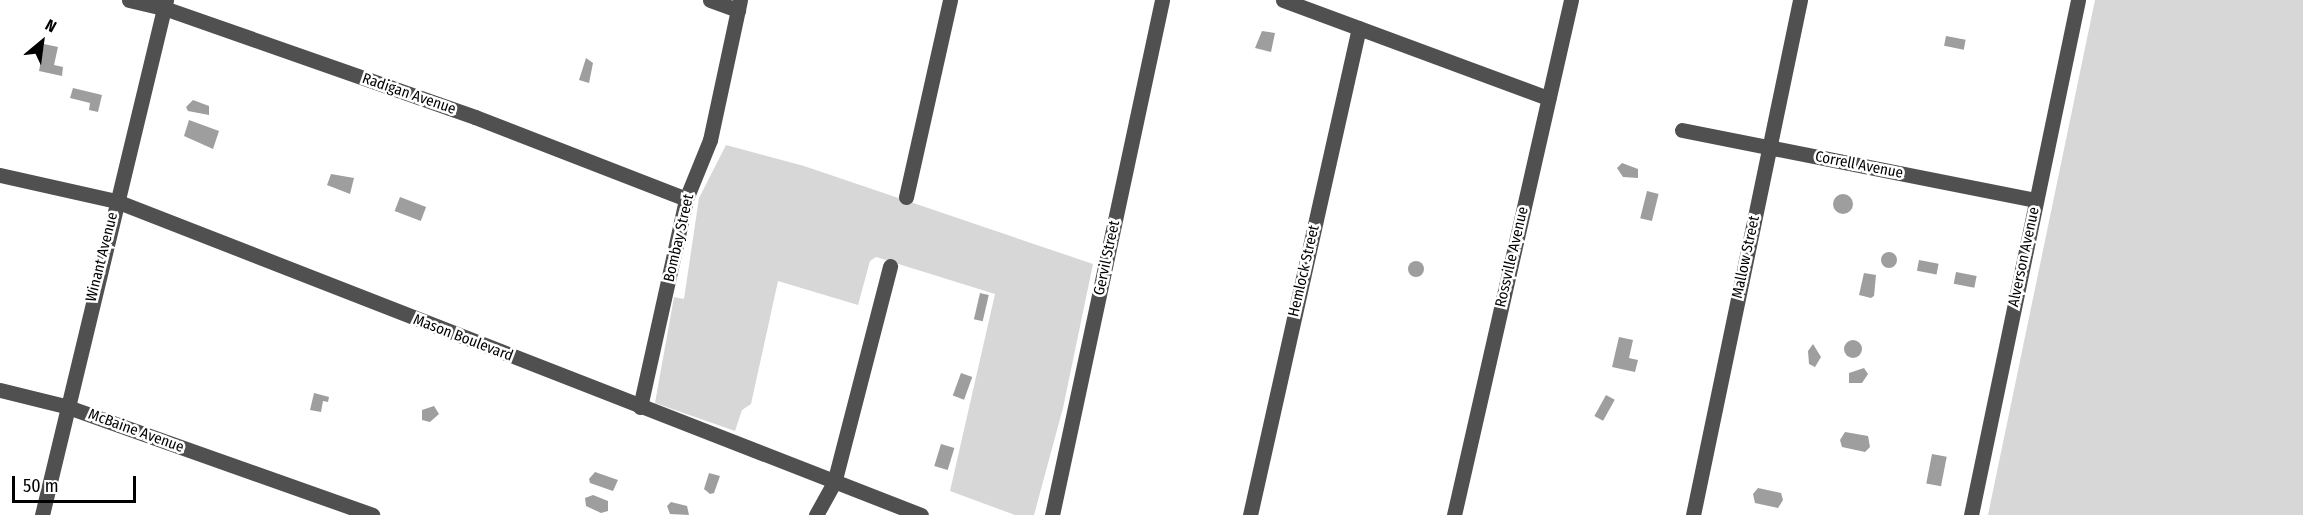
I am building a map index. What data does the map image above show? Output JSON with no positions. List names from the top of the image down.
{
  "streets": {
    "street": [
      "Radigan Avenue",
      "Correll Avenue",
      "Bombay Street",
      "Winant Avenue",
      "Rossville Avenue",
      "Mallow Street",
      "Alverson Avenue",
      "Gervil Street",
      "Hemlock Street",
      "Mason Boulevard",
      "McBaine Avenue"
    ]
  },
  "crossings": [
    ["Radigan Avenue", "Bombay Street"],
    ["Radigan Avenue", "Winant Avenue"],
    ["Correll Avenue", "Mallow Street"],
    ["Correll Avenue", "Alverson Avenue"],
    ["Bombay Street", "Mason Boulevard"],
    ["Winant Avenue", "Mason Boulevard"],
    ["Winant Avenue", "McBaine Avenue"]
  ],
  "scale_bar": "50 m",
  "north": "top right"
}
